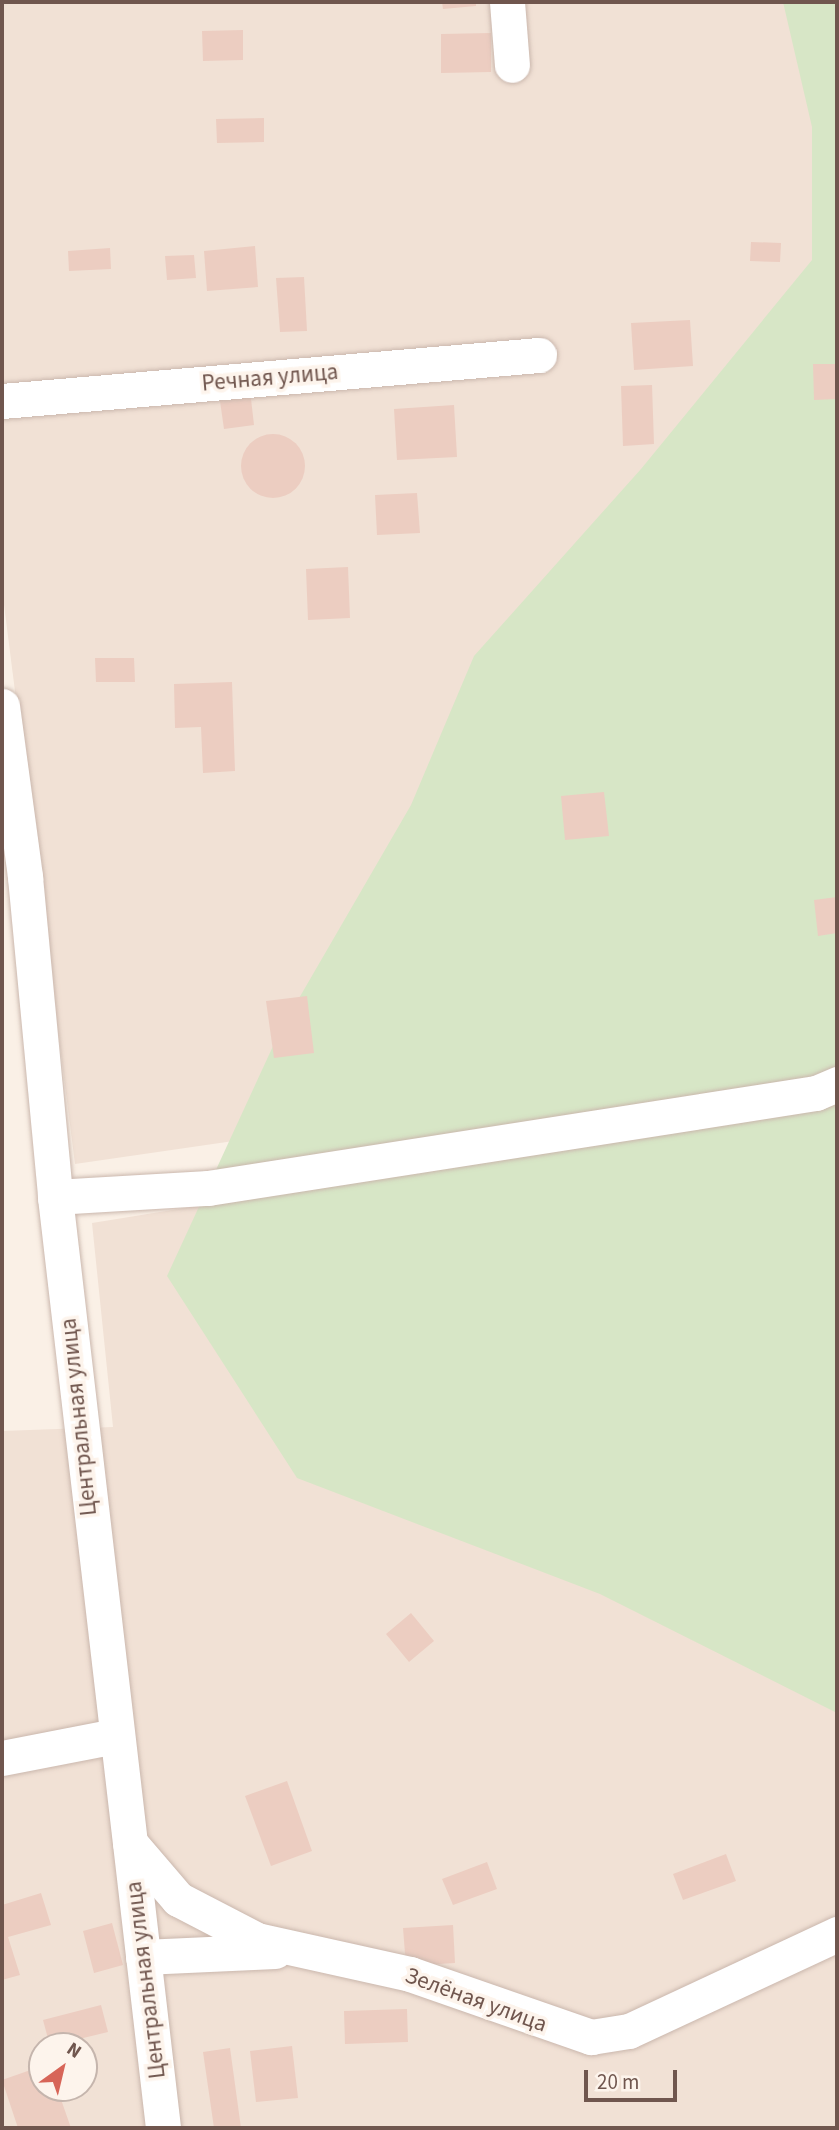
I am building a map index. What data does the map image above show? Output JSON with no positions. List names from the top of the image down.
{
  "streets": {
    "street": ["Речная улица", "Центральная улица", "Зелёная улица"]
  },
  "crossings": [
    ["Центральная улица", "Зелёная улица"]
  ],
  "scale_bar": "20 m",
  "north": "top right"
}
